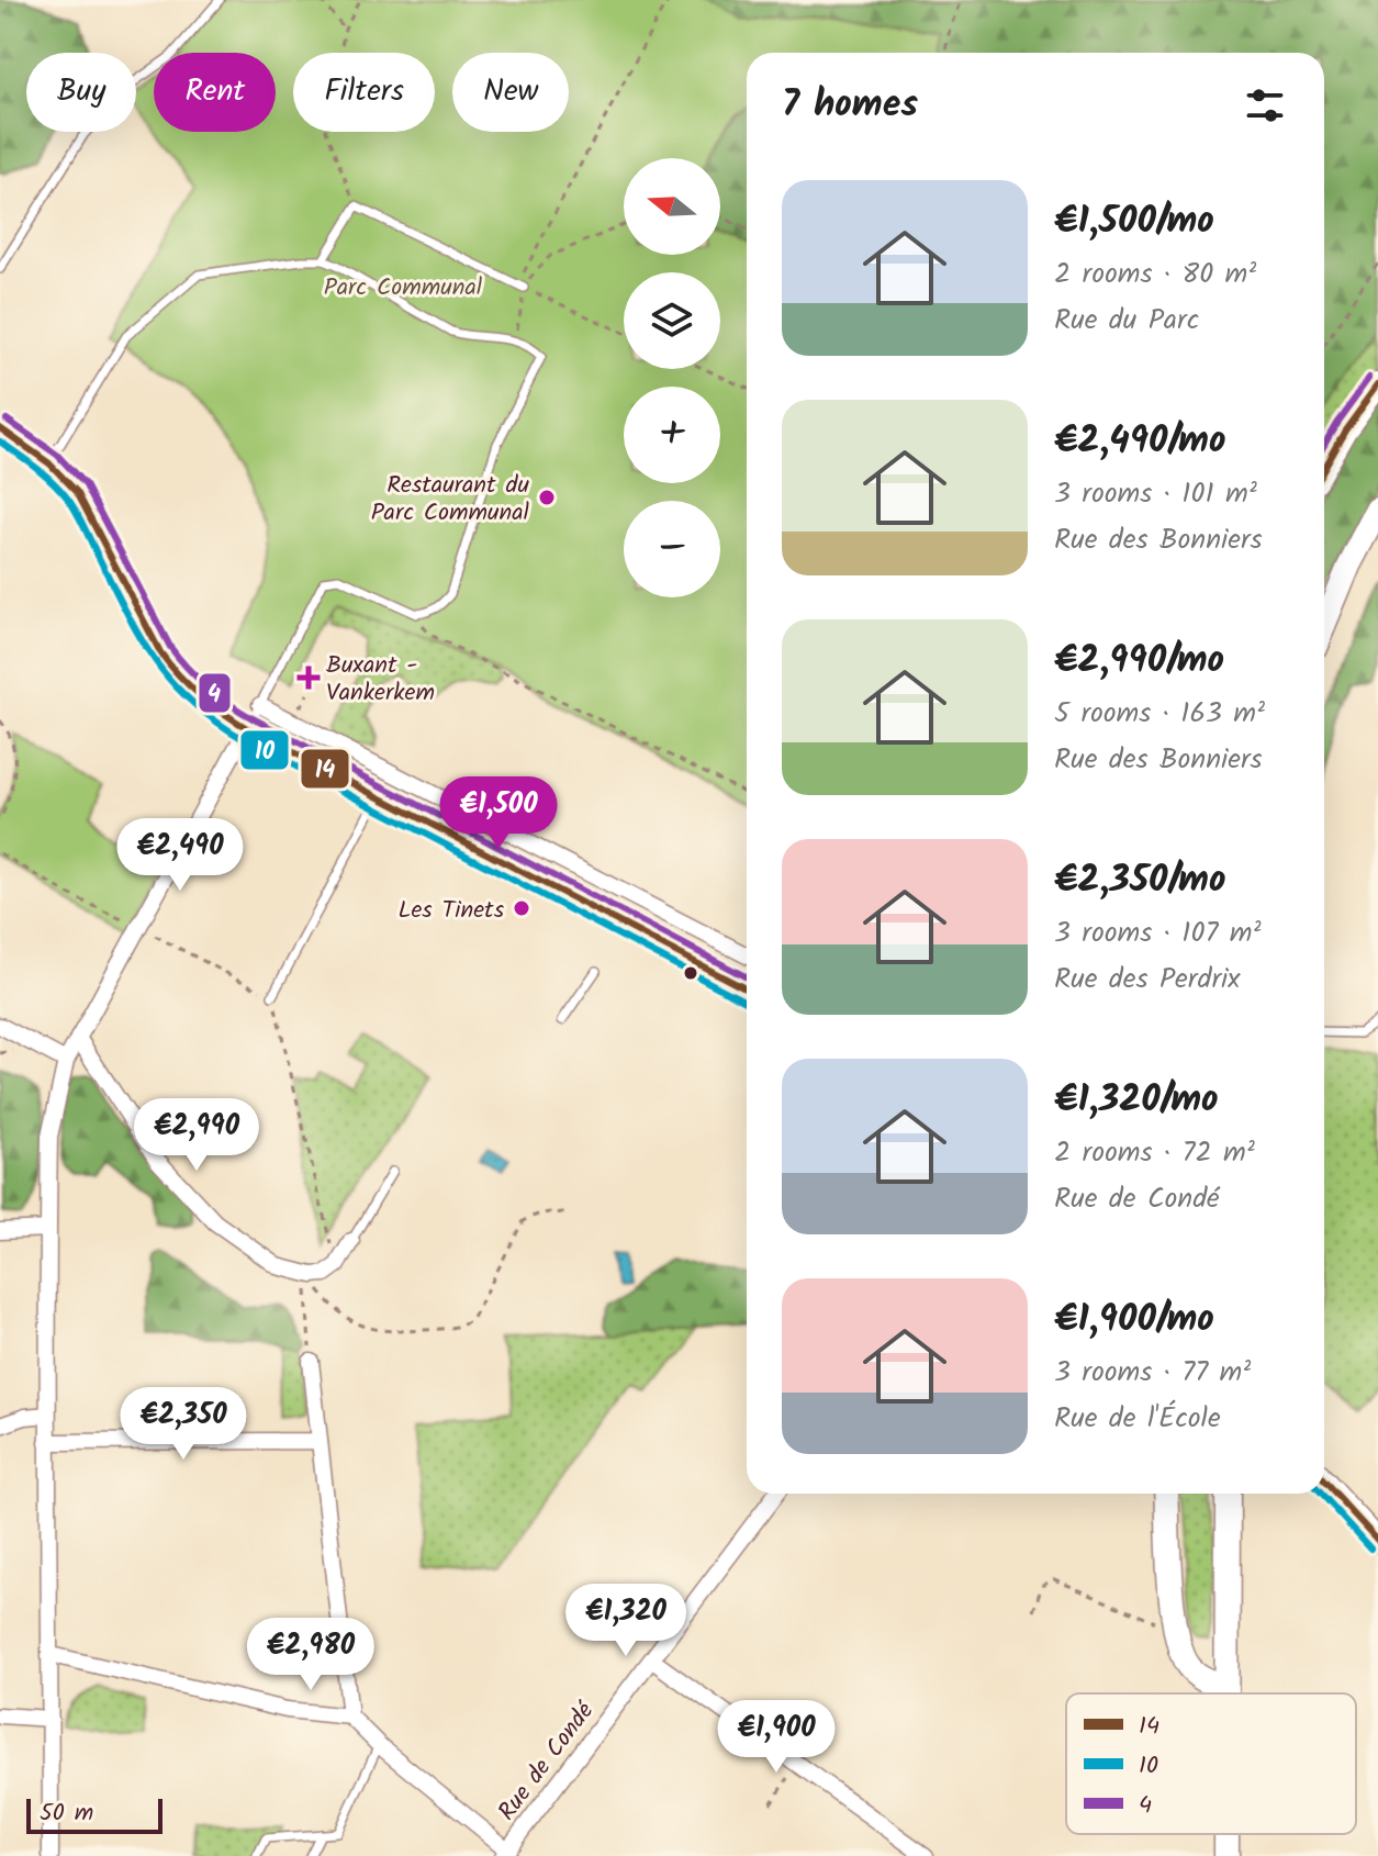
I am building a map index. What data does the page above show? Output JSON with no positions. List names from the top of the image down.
{
  "streets": {
    "street": ["Rue de Condé"]
  },
  "parks": ["Parc Communal"],
  "places": {
    "other": ["Restaurant du Parc Communal", "Les Tinets"],
    "health": ["Buxant - Vankerkem"]
  },
  "lines": ["transit line 4", "transit line 14", "transit line 10"],
  "legend": ["14", "10", "4"],
  "scale_bar": "50 m",
  "north": "left",
  "page": {
    "chip": [
      "Buy",
      "Rent",
      "Filters",
      "New"
    ],
    "heading": "7 homes",
    "map_buttons": ["+", "−"],
    "list": [
      {
        "name": "€1,500/mo",
        "note": "2 rooms · 80 m² · Rue du Parc"
      },
      {
        "name": "€2,490/mo",
        "note": "3 rooms · 101 m² · Rue des Bonniers"
      },
      {
        "name": "€2,990/mo",
        "note": "5 rooms · 163 m² · Rue des Bonniers"
      },
      {
        "name": "€2,350/mo",
        "note": "3 rooms · 107 m² · Rue des Perdrix"
      },
      {
        "name": "€1,320/mo",
        "note": "2 rooms · 72 m² · Rue de Condé"
      },
      {
        "name": "€1,900/mo",
        "note": "3 rooms · 77 m² · Rue de l'École"
      }
    ],
    "price": [
      "€1,500",
      "€2,490",
      "€2,990",
      "€2,350",
      "€1,320",
      "€2,980",
      "€1,900"
    ],
    "scale": "50 m"
  }
}
